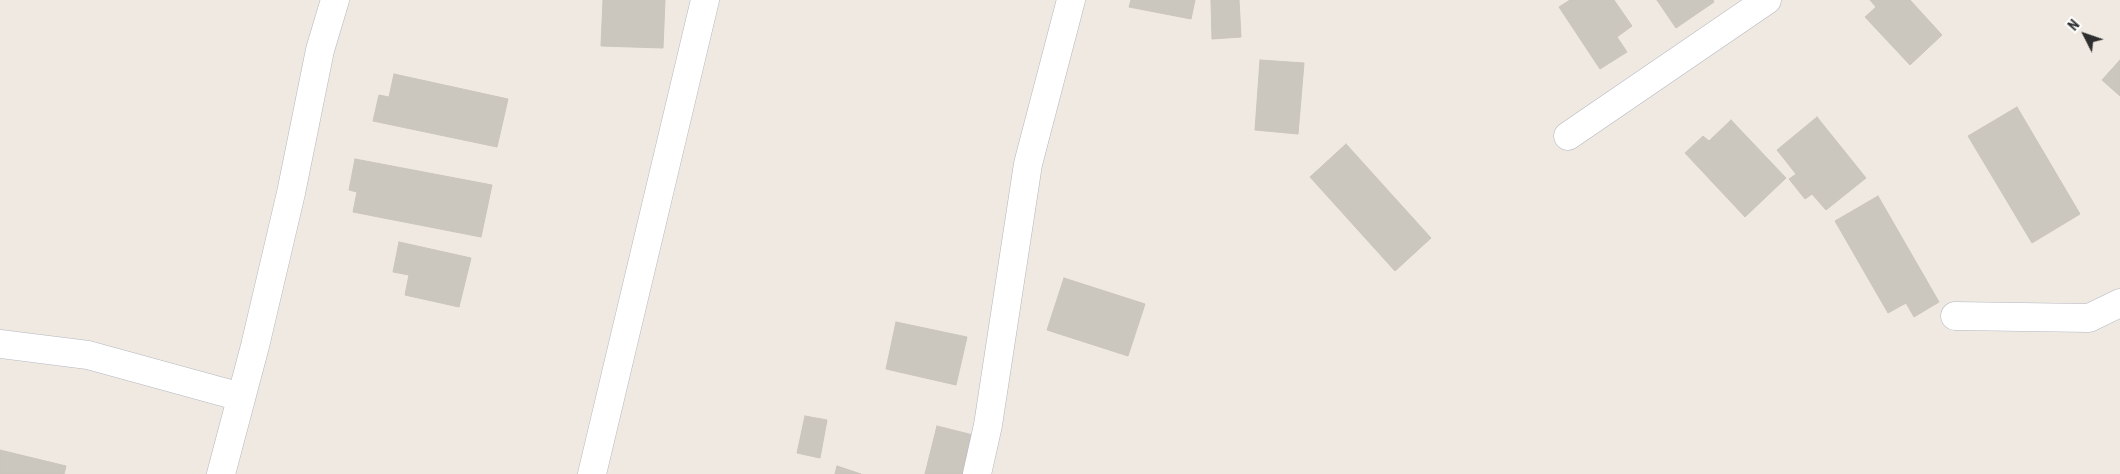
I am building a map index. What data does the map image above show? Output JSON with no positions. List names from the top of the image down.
{
  "north": "top left"
}
